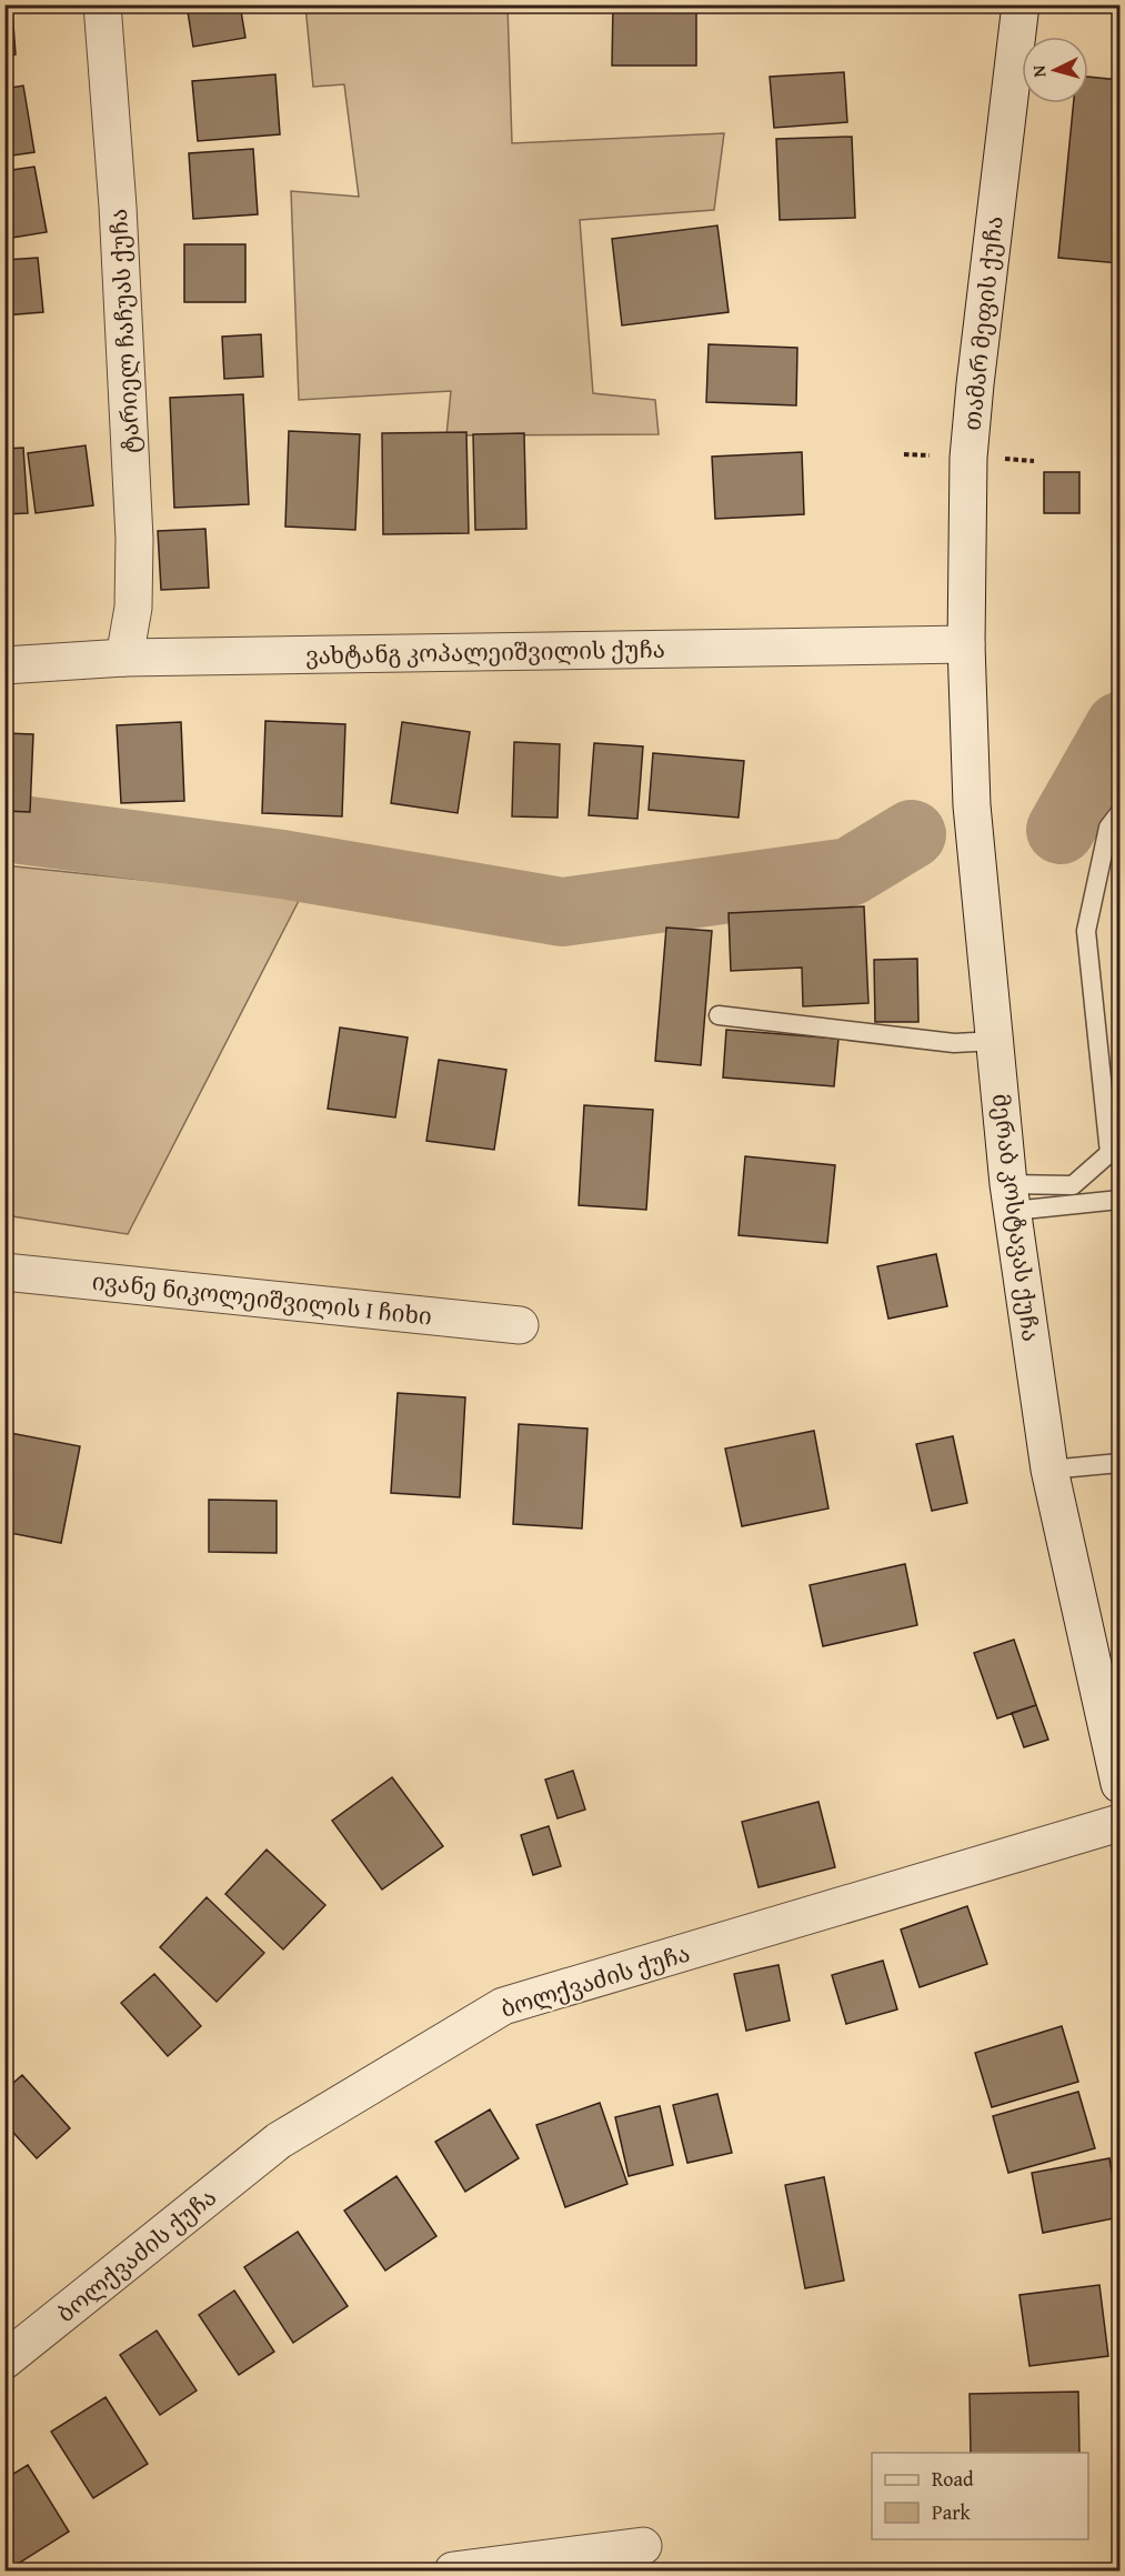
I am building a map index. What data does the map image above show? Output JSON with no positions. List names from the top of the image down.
{
  "streets": {
    "street": [
      "თამარ მეფის ქუჩა",
      "ტარიელ ჩაჩუას ქუჩა",
      "ვახტანგ კოპალეიშვილის ქუჩა",
      "მერაბ კოსტავას ქუჩა",
      "ივანე ნიკოლეიშვილის I ჩიხი",
      "ბოლქვაძის ქუჩა"
    ]
  },
  "crossings": [
    ["თამარ მეფის ქუჩა", "ვახტანგ კოპალეიშვილის ქუჩა"],
    ["თამარ მეფის ქუჩა", "მერაბ კოსტავას ქუჩა"],
    ["ტარიელ ჩაჩუას ქუჩა", "ვახტანგ კოპალეიშვილის ქუჩა"],
    ["ვახტანგ კოპალეიშვილის ქუჩა", "მერაბ კოსტავას ქუჩა"]
  ],
  "legend": ["Road", "Park"],
  "north": "left"
}
